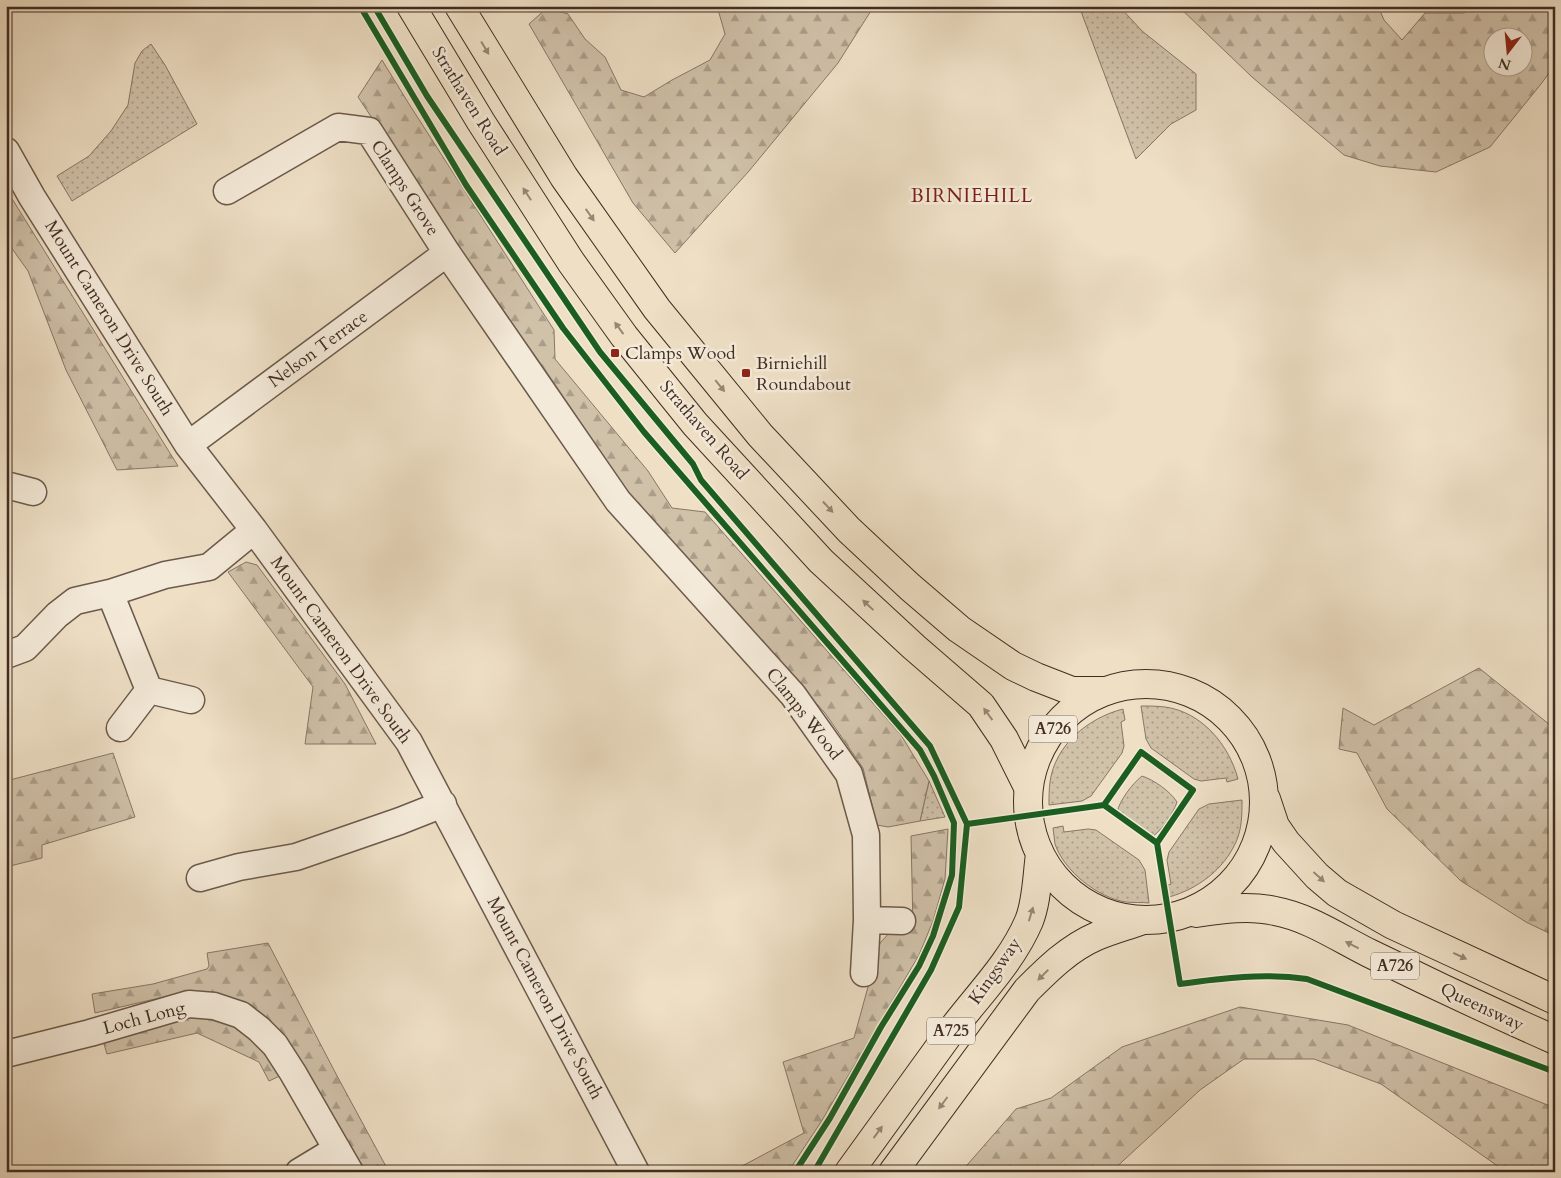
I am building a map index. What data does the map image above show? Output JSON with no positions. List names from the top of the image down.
{
  "streets": {
    "main road": [
      "Strathaven Road",
      "A726",
      "Kingsway",
      "Queensway",
      "A725"
    ],
    "street": [
      "Clamps Grove",
      "Mount Cameron Drive South",
      "Nelson Terrace",
      "Clamps Wood",
      "Loch Long"
    ]
  },
  "crossings": [
    ["Strathaven Road", "A726"],
    ["Clamps Grove", "Nelson Terrace"],
    ["Clamps Grove", "Clamps Wood"],
    ["Mount Cameron Drive South", "Nelson Terrace"],
    ["Nelson Terrace", "Clamps Wood"],
    ["A726", "Kingsway"],
    ["A726", "Queensway"]
  ],
  "districts": ["BIRNIEHILL"],
  "places": {
    "transit": ["Clamps Wood", "Birniehill Roundabout"]
  },
  "north": "bottom"
}
